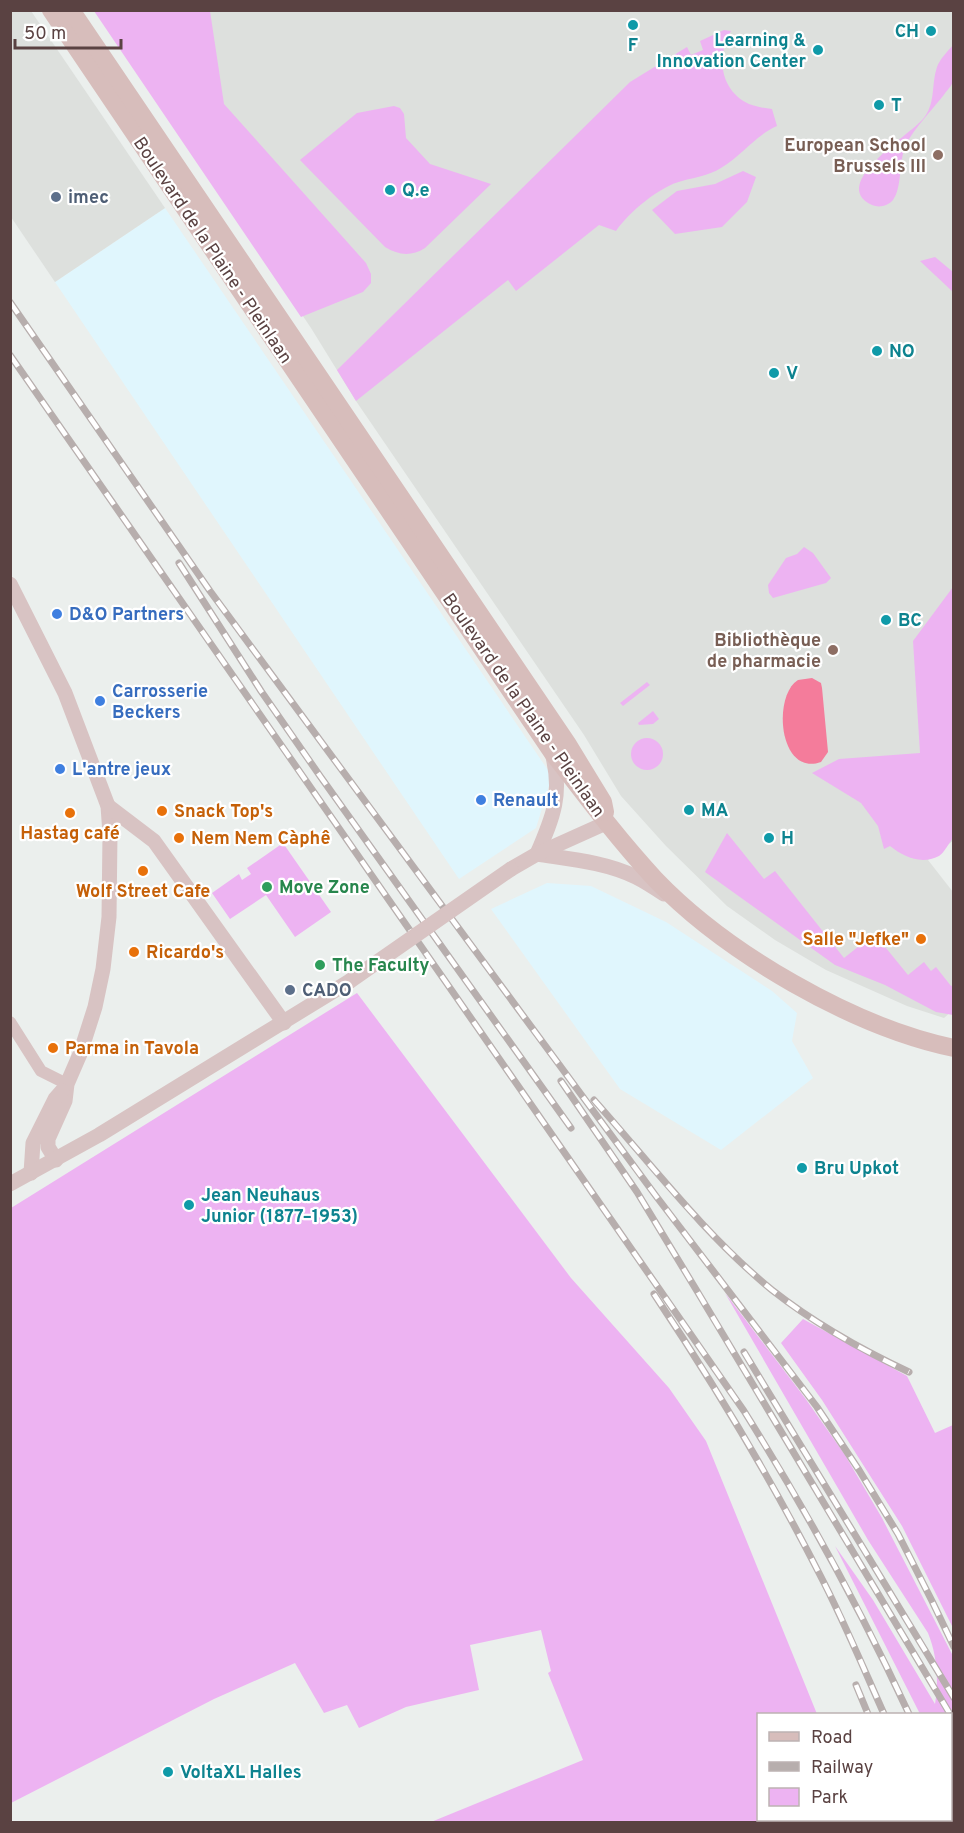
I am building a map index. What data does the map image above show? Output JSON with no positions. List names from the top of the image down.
{
  "streets": {
    "main road": ["Boulevard de la Plaine - Pleinlaan"]
  },
  "places": [
    "F",
    "CH",
    "Learning & Innovation Center",
    "T",
    "European School Brussels III",
    "Q.e",
    "imec",
    "NO",
    "V",
    "D&O Partners",
    "BC",
    "Bibliothèque de pharmacie",
    "Carrosserie Beckers",
    "L'antre jeux",
    "Renault",
    "MA",
    "Snack Top's",
    "Hastag café",
    "Nem Nem Càphê",
    "H",
    "Wolf Street Cafe",
    "Move Zone",
    "Salle \"Jefke\"",
    "Ricardo's",
    "The Faculty",
    "CADO",
    "Parma in Tavola",
    "Bru Upkot",
    "Jean Neuhaus Junior (1877–1953)",
    "VoltaXL Halles"
  ],
  "legend": ["Road", "Railway", "Park"],
  "scale_bar": "50 m"
}
